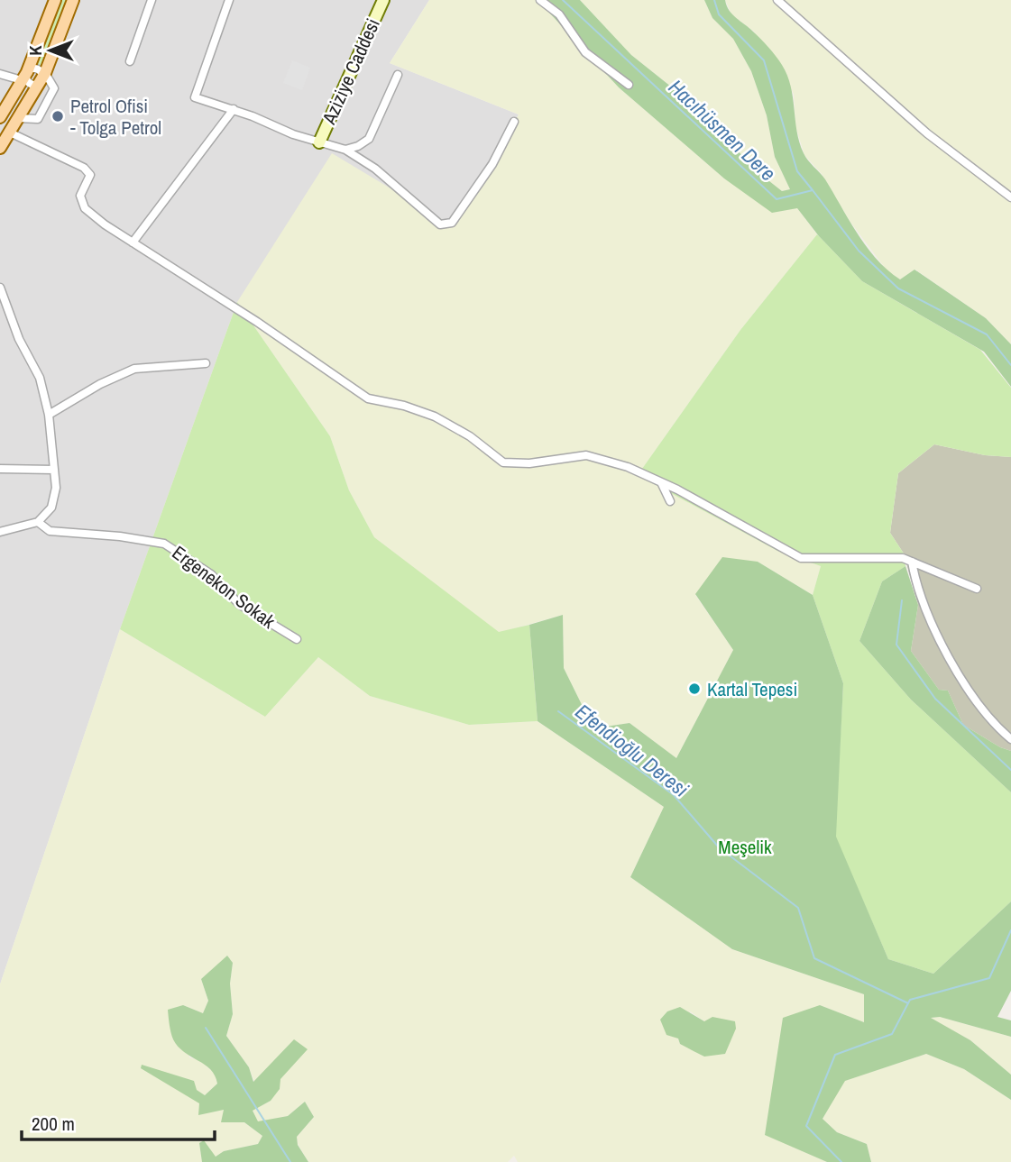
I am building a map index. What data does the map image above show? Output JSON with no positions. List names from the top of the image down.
{
  "streets": {
    "street": ["Aziziye Caddesi", "Ergenekon Sokak"]
  },
  "water": ["Hacıhüsmen Dere", "Efendioğlu Deresi"],
  "parks": ["Meşelik"],
  "places": ["Petrol Ofisi - Tolga Petrol", "Kartal Tepesi"],
  "scale_bar": "200 m",
  "north": "left"
}
